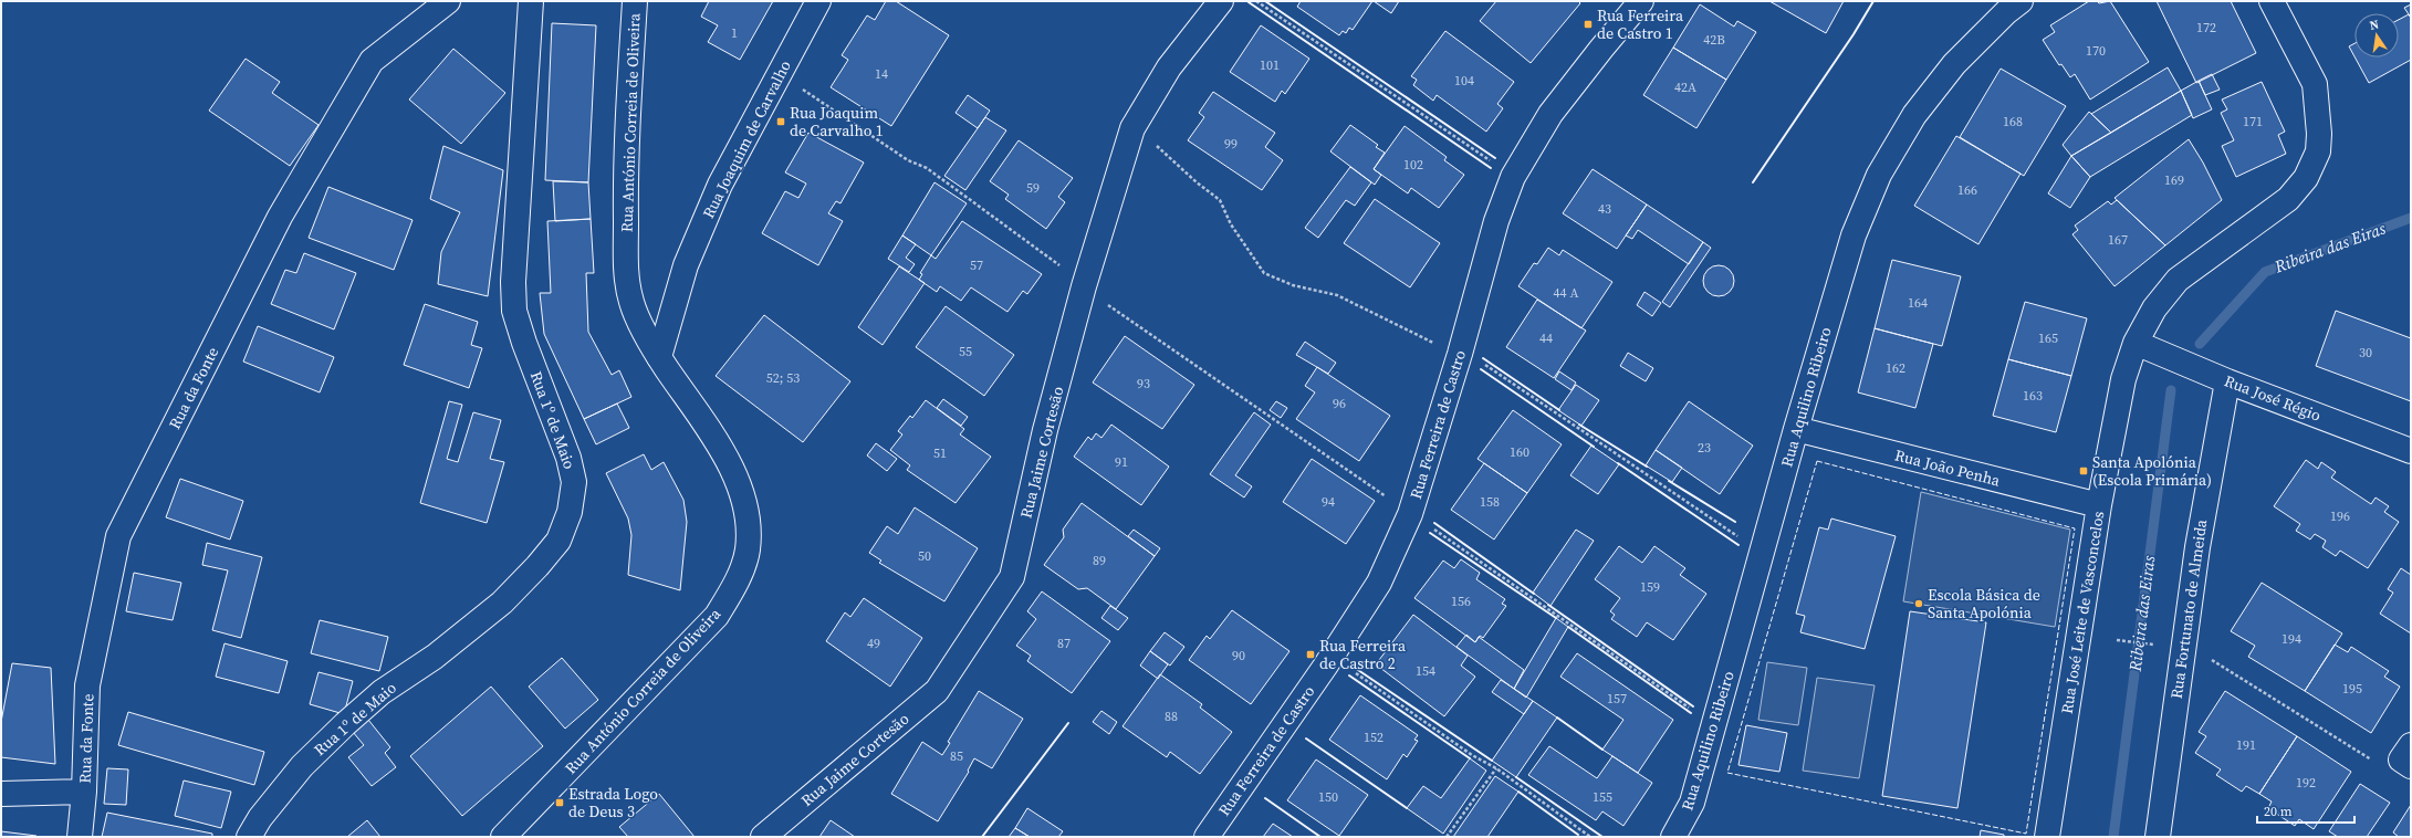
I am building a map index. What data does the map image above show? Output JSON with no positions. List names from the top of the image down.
{
  "streets": {
    "street": [
      "Rua António Correia de Oliveira",
      "Rua Joaquim de Carvalho",
      "Rua da Fonte",
      "Rua Aquilino Ribeiro",
      "Rua José Régio",
      "Rua 1º de Maio",
      "Rua Ferreira de Castro",
      "Rua Jaime Cortesão",
      "Rua João Penha",
      "Rua Fortunato de Almeida",
      "Rua José Leite de Vasconcelos"
    ]
  },
  "crossings": [
    ["Rua António Correia de Oliveira", "Rua Joaquim de Carvalho"],
    ["Rua Aquilino Ribeiro", "Rua João Penha"],
    ["Rua José Régio", "Rua Fortunato de Almeida"],
    ["Rua José Régio", "Rua José Leite de Vasconcelos"],
    ["Rua João Penha", "Rua José Leite de Vasconcelos"]
  ],
  "water": ["Ribeira das Eiras"],
  "places": {
    "transit": [
      "Rua Ferreira de Castro 1",
      "Rua Joaquim de Carvalho 1",
      "Santa Apolónia (Escola Primária)",
      "Rua Ferreira de Castro 2",
      "Estrada Logo de Deus 3"
    ],
    "other": ["Escola Básica de Santa Apolónia"]
  },
  "house_numbers": [
    "172",
    "1",
    "42B",
    "170",
    "101",
    "14",
    "104",
    "42A",
    "168",
    "171",
    "99",
    "102",
    "169",
    "59",
    "166",
    "43",
    "167",
    "57",
    "44 A",
    "164",
    "44",
    "165",
    "55",
    "30",
    "162",
    "52; 53",
    "93",
    "163",
    "96",
    "23",
    "160",
    "51",
    "91",
    "94",
    "158",
    "196",
    "50",
    "89",
    "159",
    "156",
    "194",
    "49",
    "87",
    "90",
    "154",
    "195",
    "157",
    "88",
    "152",
    "191",
    "85",
    "192",
    "150",
    "155"
  ],
  "scale_bar": "20 m",
  "north": "top"
}
